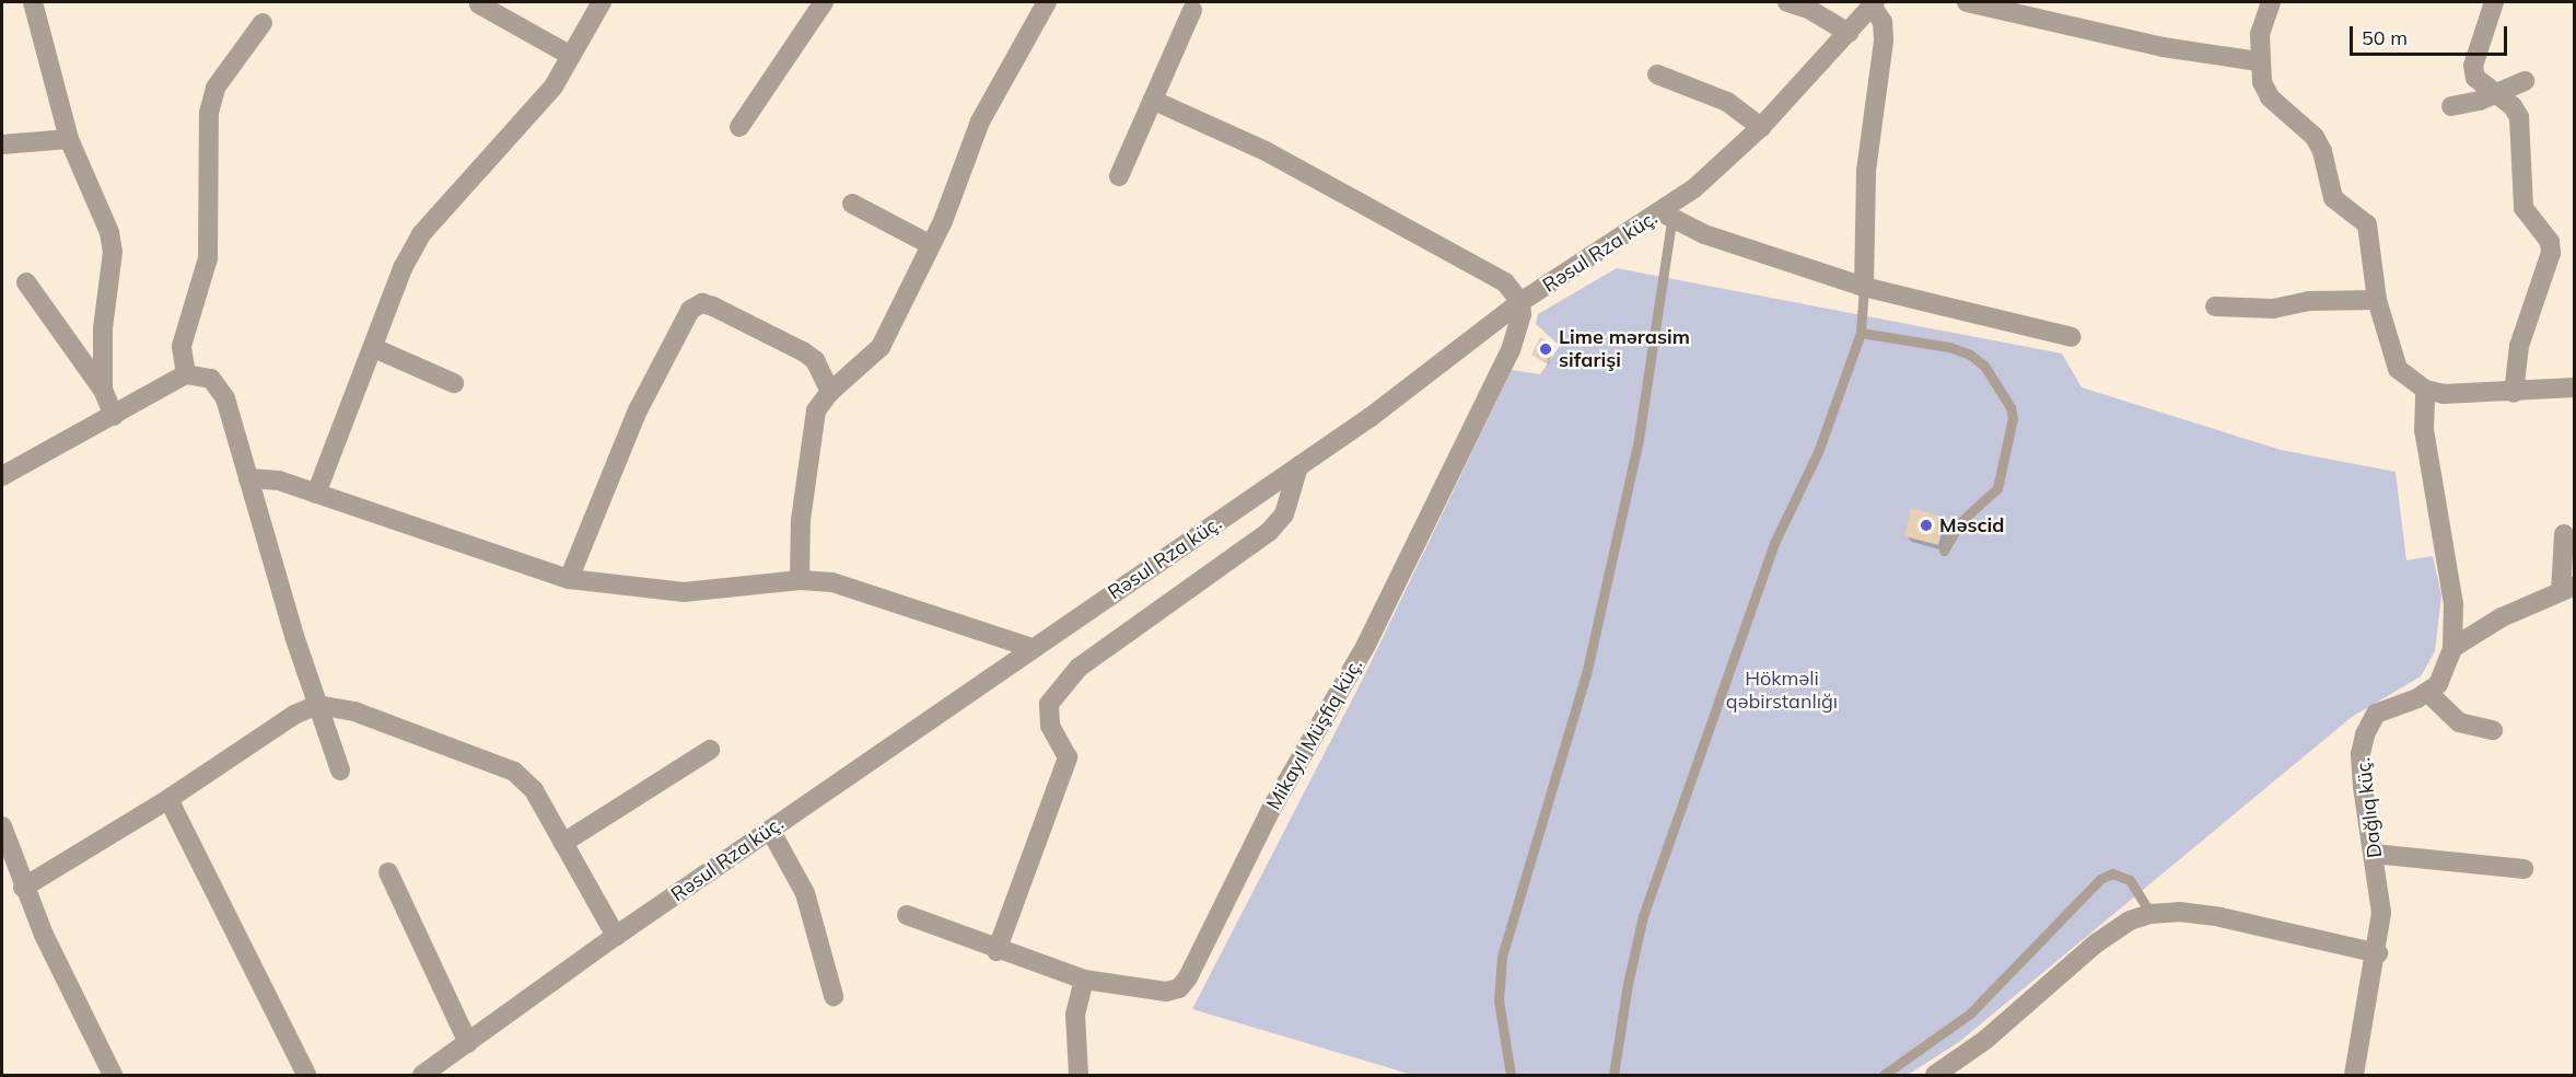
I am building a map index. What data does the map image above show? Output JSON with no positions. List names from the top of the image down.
{
  "streets": {
    "street": ["Rəsul Rza küç.", "Mikayıl Müşfiq küç.", "Dağlıq küç."]
  },
  "crossings": [
    ["Rəsul Rza küç.", "Mikayıl Müşfiq küç."]
  ],
  "parks": ["Hökməli qəbirstanlığı"],
  "places": ["Lime mərasim sifarişi", "Məscid"],
  "scale_bar": "50 m"
}
